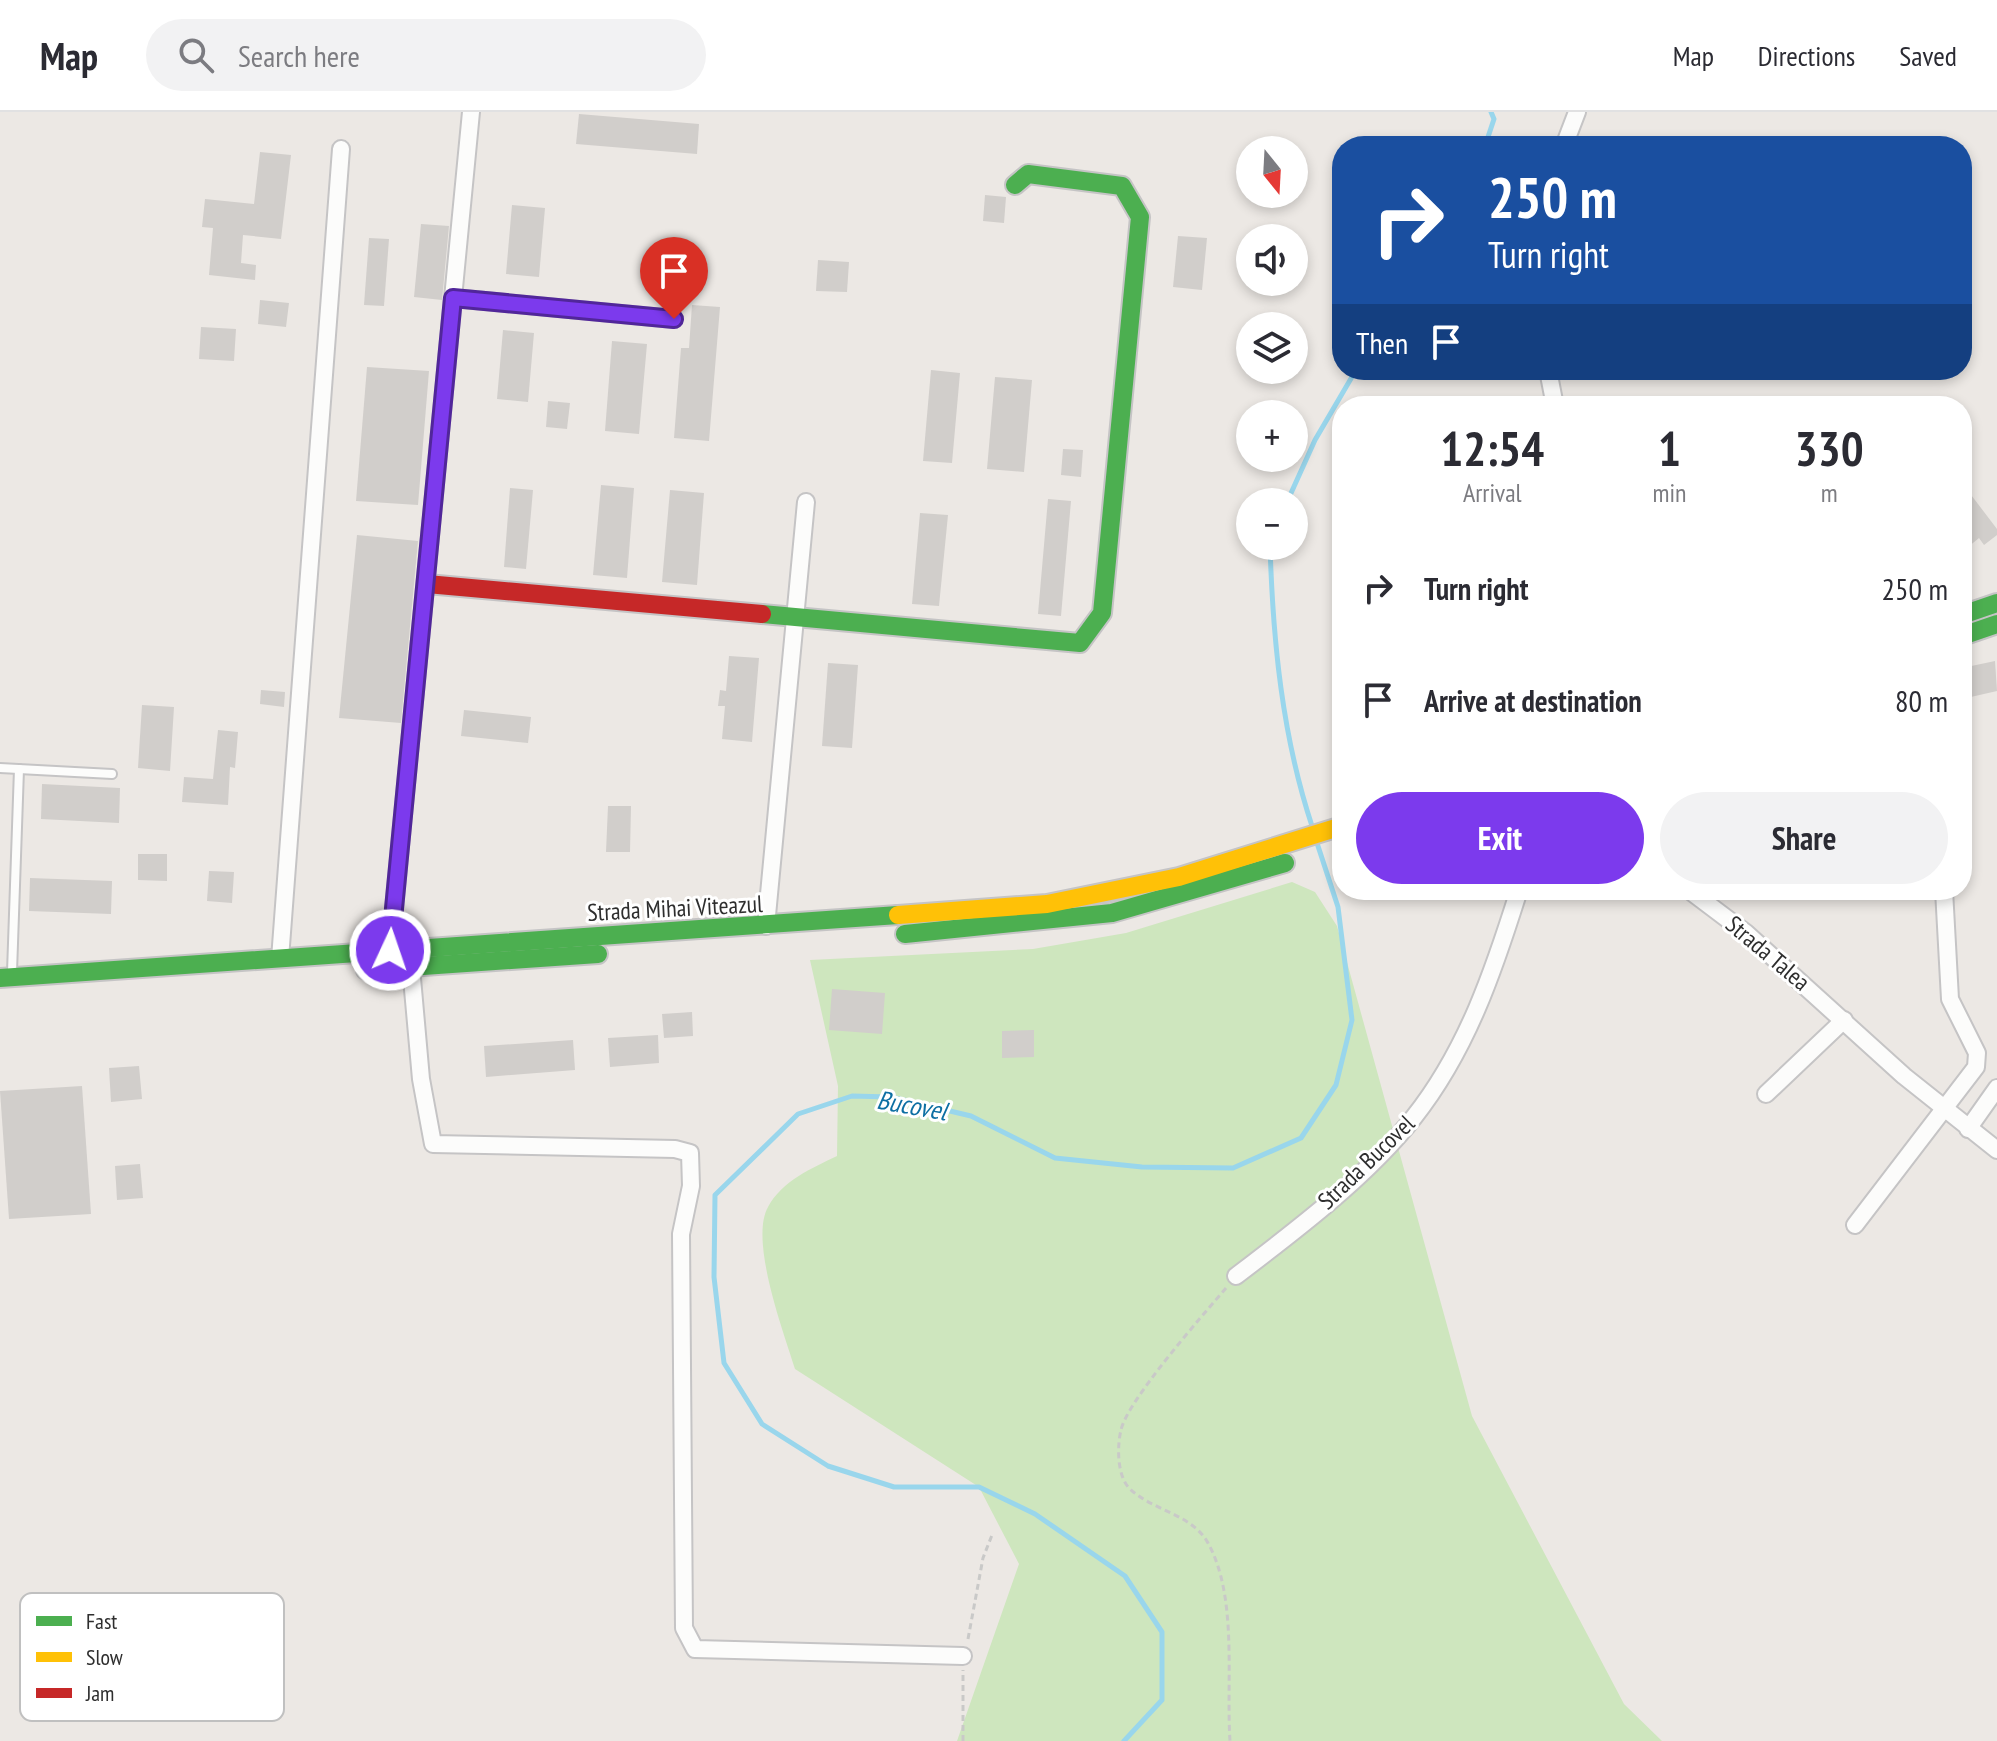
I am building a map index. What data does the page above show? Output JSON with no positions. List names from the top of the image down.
{
  "streets": {
    "main road": ["Strada Mihai Viteazul"],
    "street": ["Strada Talea", "Strada Bucovel"]
  },
  "water": ["Bucovel"],
  "legend": ["Fast", "Slow", "Jam"],
  "north": "bottom",
  "page": {
    "header": "Map",
    "search": "Search here",
    "nav": ["Map", "Directions", "Saved"],
    "map_buttons": ["+", "−"],
    "turn": ["250 m", "Turn right"],
    "then": "Then",
    "eta": [
      "12:54",
      "Arrival",
      "1",
      "min",
      "330",
      "m"
    ],
    "list": [
      {
        "name": "Turn right",
        "value": "250 m"
      },
      {
        "name": "Arrive at destination",
        "value": "80 m"
      }
    ],
    "buttons": ["Exit", "Share"]
  }
}
